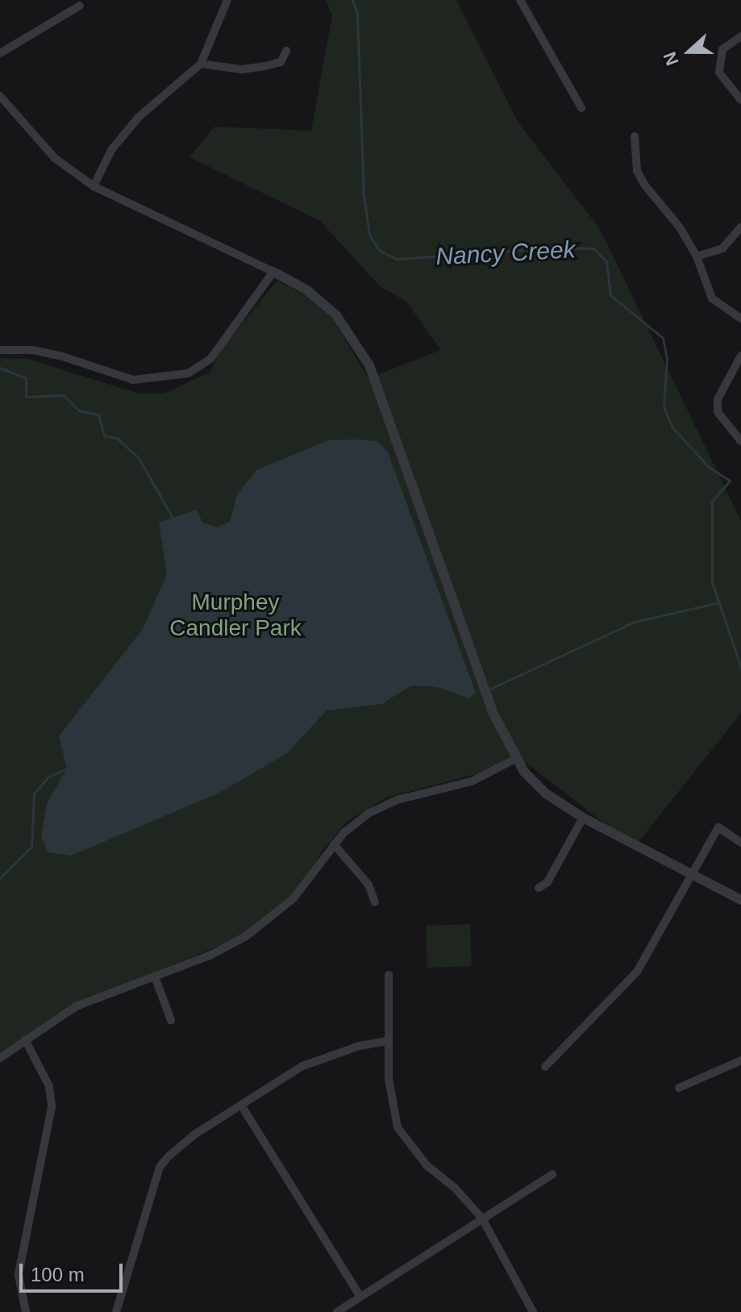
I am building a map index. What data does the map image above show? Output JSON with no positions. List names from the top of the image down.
{
  "water": ["Nancy Creek"],
  "parks": ["Murphey Candler Park"],
  "scale_bar": "100 m",
  "north": "left"
}
